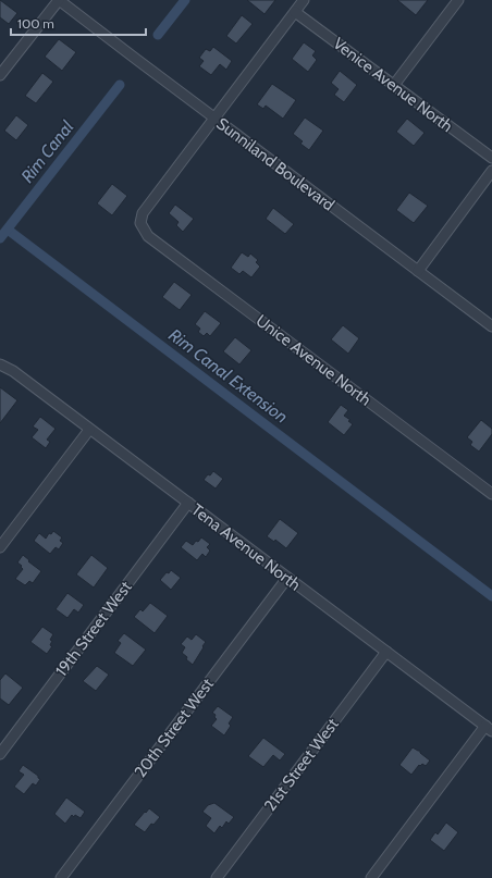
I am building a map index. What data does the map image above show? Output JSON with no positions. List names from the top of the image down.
{
  "streets": {
    "street": [
      "Venice Avenue North",
      "Sunniland Boulevard",
      "Unice Avenue North",
      "Tena Avenue North",
      "19th Street West",
      "20th Street West",
      "21st Street West"
    ]
  },
  "crossings": [
    ["Sunniland Boulevard", "Unice Avenue North"],
    ["Tena Avenue North", "19th Street West"],
    ["Tena Avenue North", "20th Street West"],
    ["Tena Avenue North", "21st Street West"]
  ],
  "water": ["Rim Canal", "Rim Canal Extension"],
  "scale_bar": "100 m"
}
